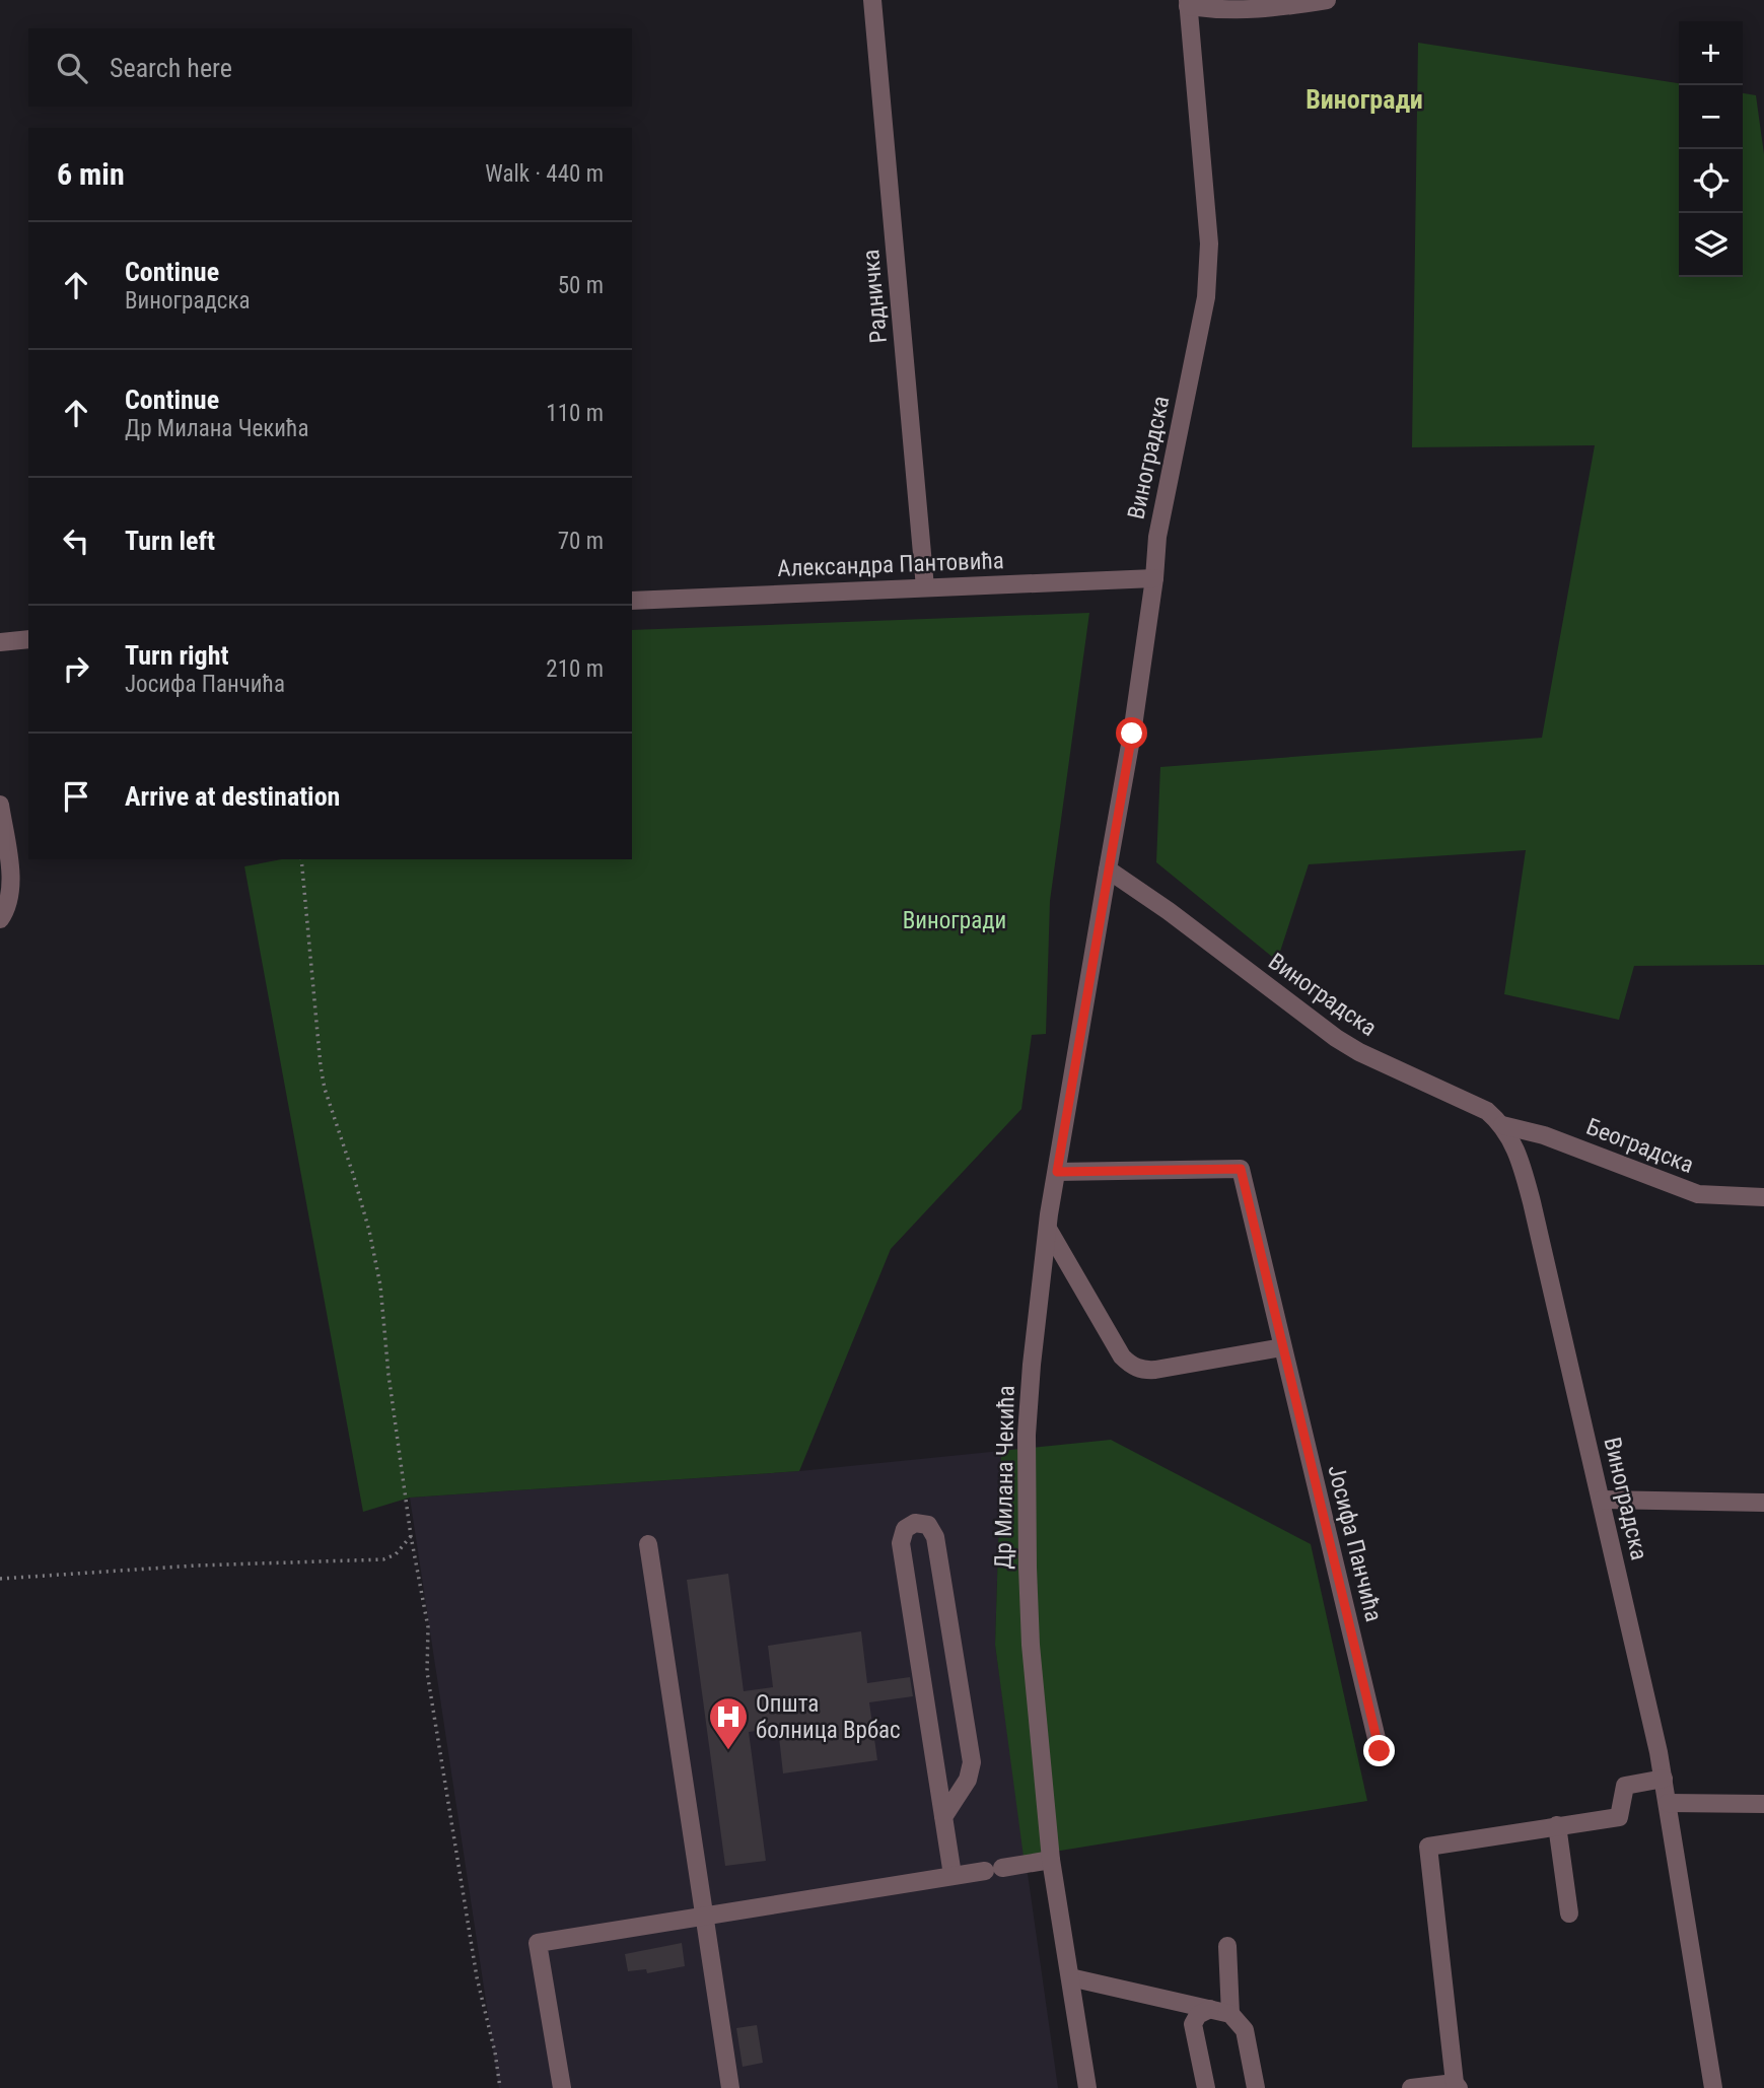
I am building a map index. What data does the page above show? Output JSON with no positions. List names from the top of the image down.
{
  "streets": {
    "street": [
      "Радничка",
      "Виноградска",
      "Александра Пантовића",
      "Београдска",
      "Др Милана Чекића",
      "Јосифа Панчића"
    ]
  },
  "crossings": [
    ["Радничка", "Александра Пантовића"],
    ["Виноградска", "Александра Пантовића"],
    ["Виноградска", "Београдска"],
    ["Виноградска", "Др Милана Чекића"],
    ["Др Милана Чекића", "Јосифа Панчића"]
  ],
  "districts": ["Виногради"],
  "parks": ["Виногради"],
  "places": {
    "hospital": ["Општа болница Врбас"]
  },
  "page": {
    "map_buttons": ["+", "−"],
    "search": "Search here",
    "heading": ["6 min", "Walk · 440 m"],
    "list": [
      ["Continue", "Виноградска", "50 m"],
      ["Continue", "Др Милана Чекића", "110 m"],
      ["Turn left", "70 m"],
      ["Turn right", "Јосифа Панчића", "210 m"],
      "Arrive at destination"
    ]
  }
}
